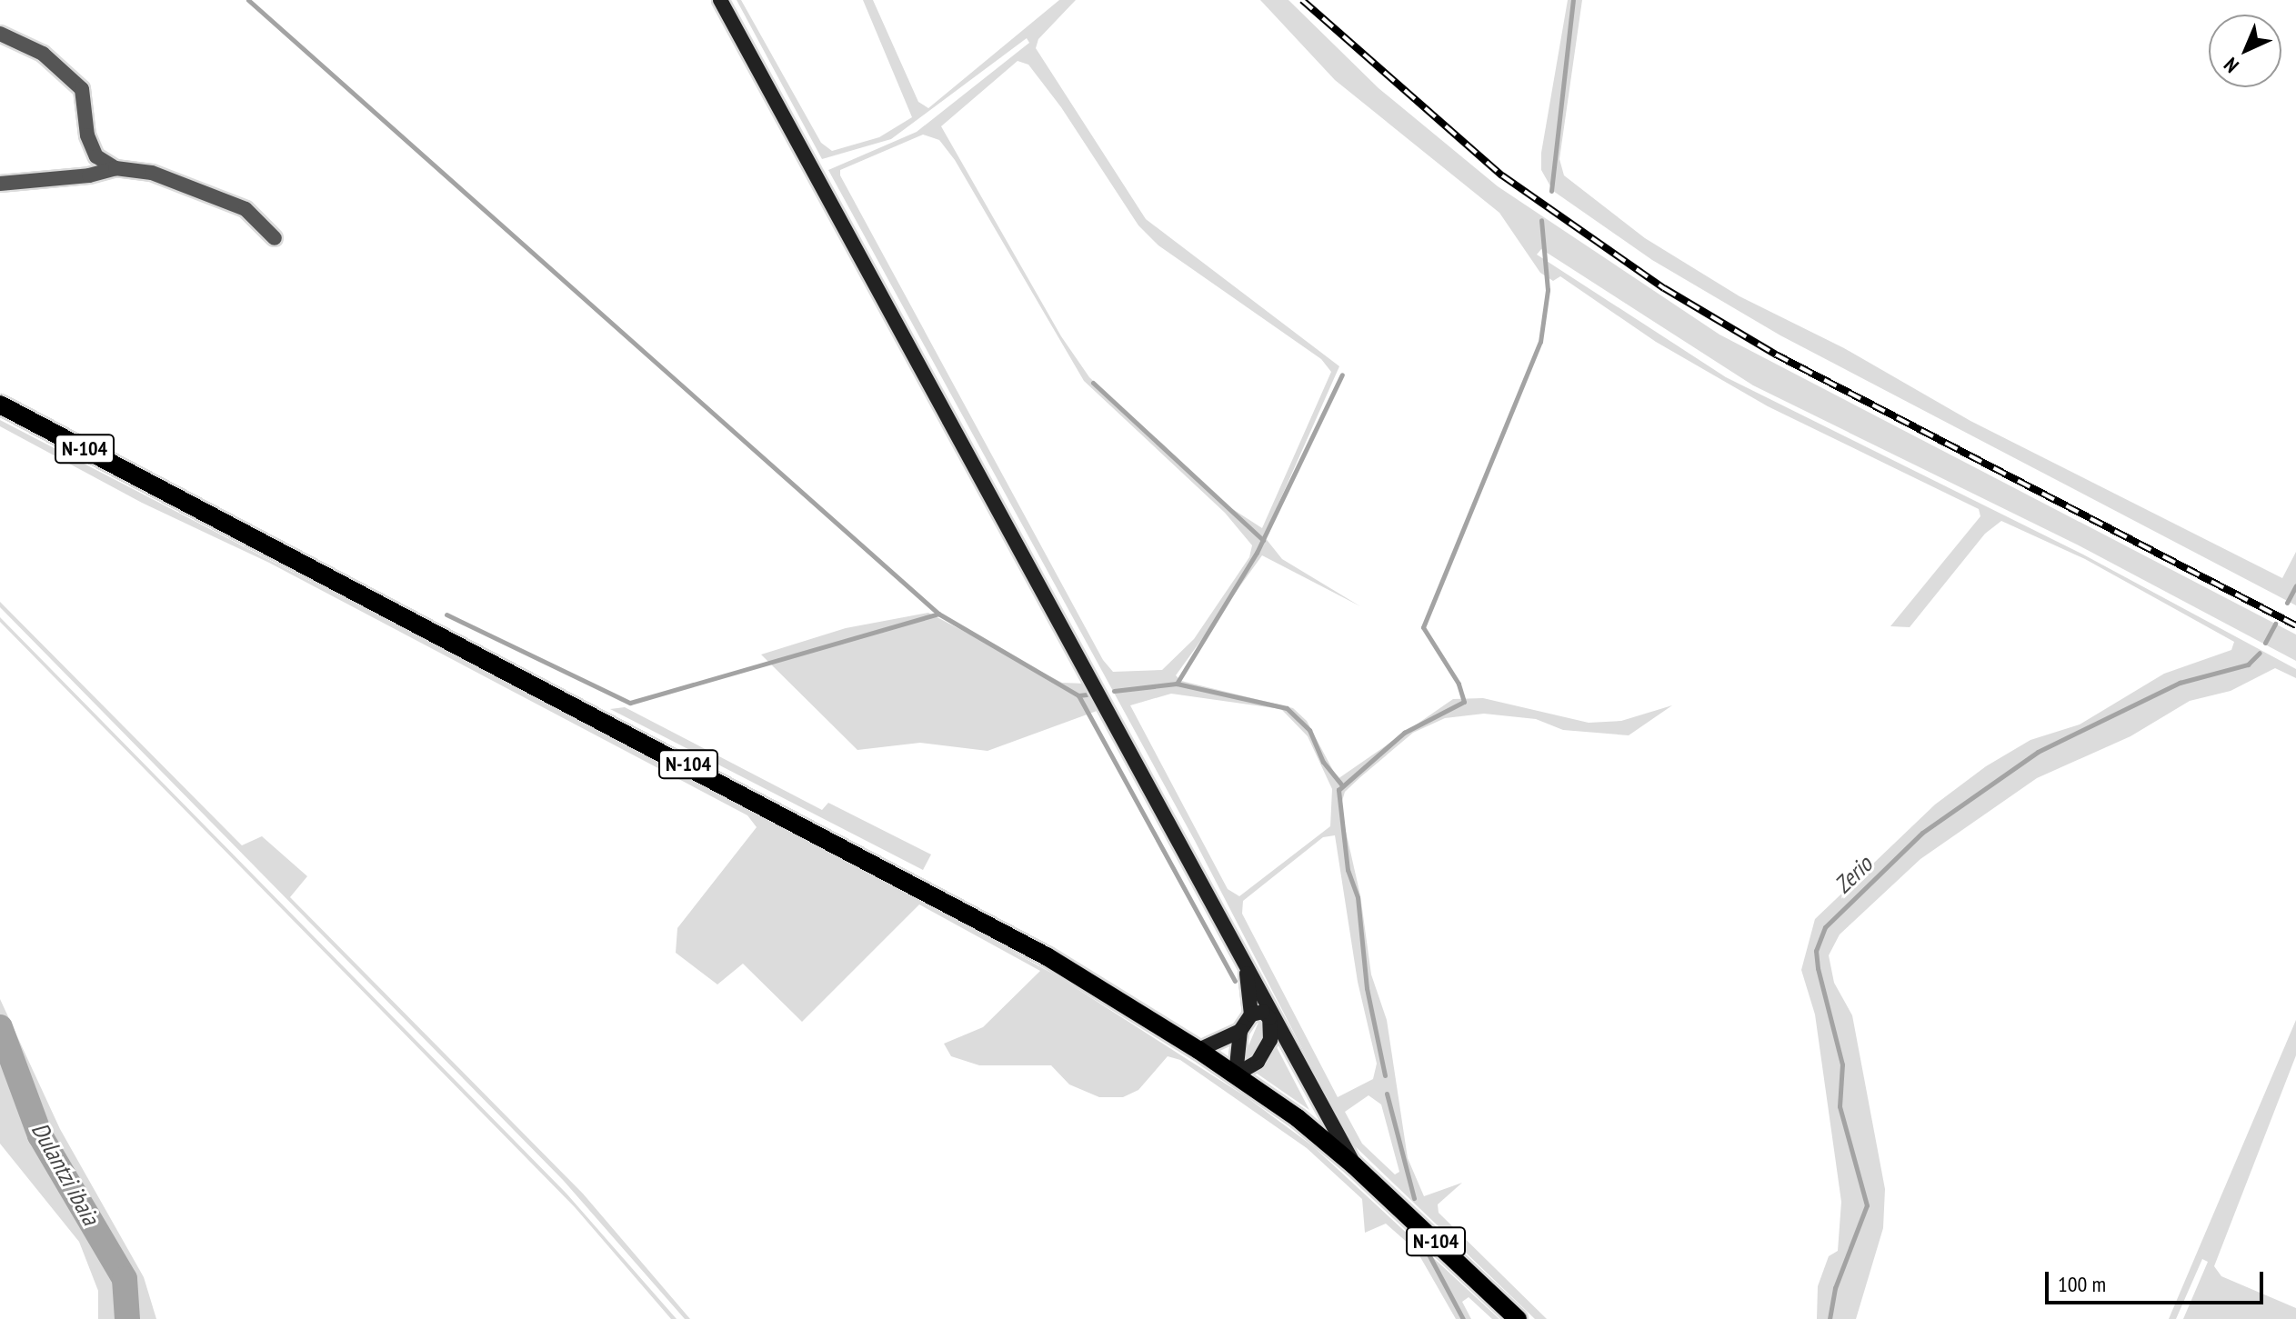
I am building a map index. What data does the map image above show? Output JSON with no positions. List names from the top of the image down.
{
  "streets": {
    "main road": ["N-104"]
  },
  "water": ["Zerio", "Dulantzi ibaia"],
  "scale_bar": "100 m",
  "north": "bottom left"
}
